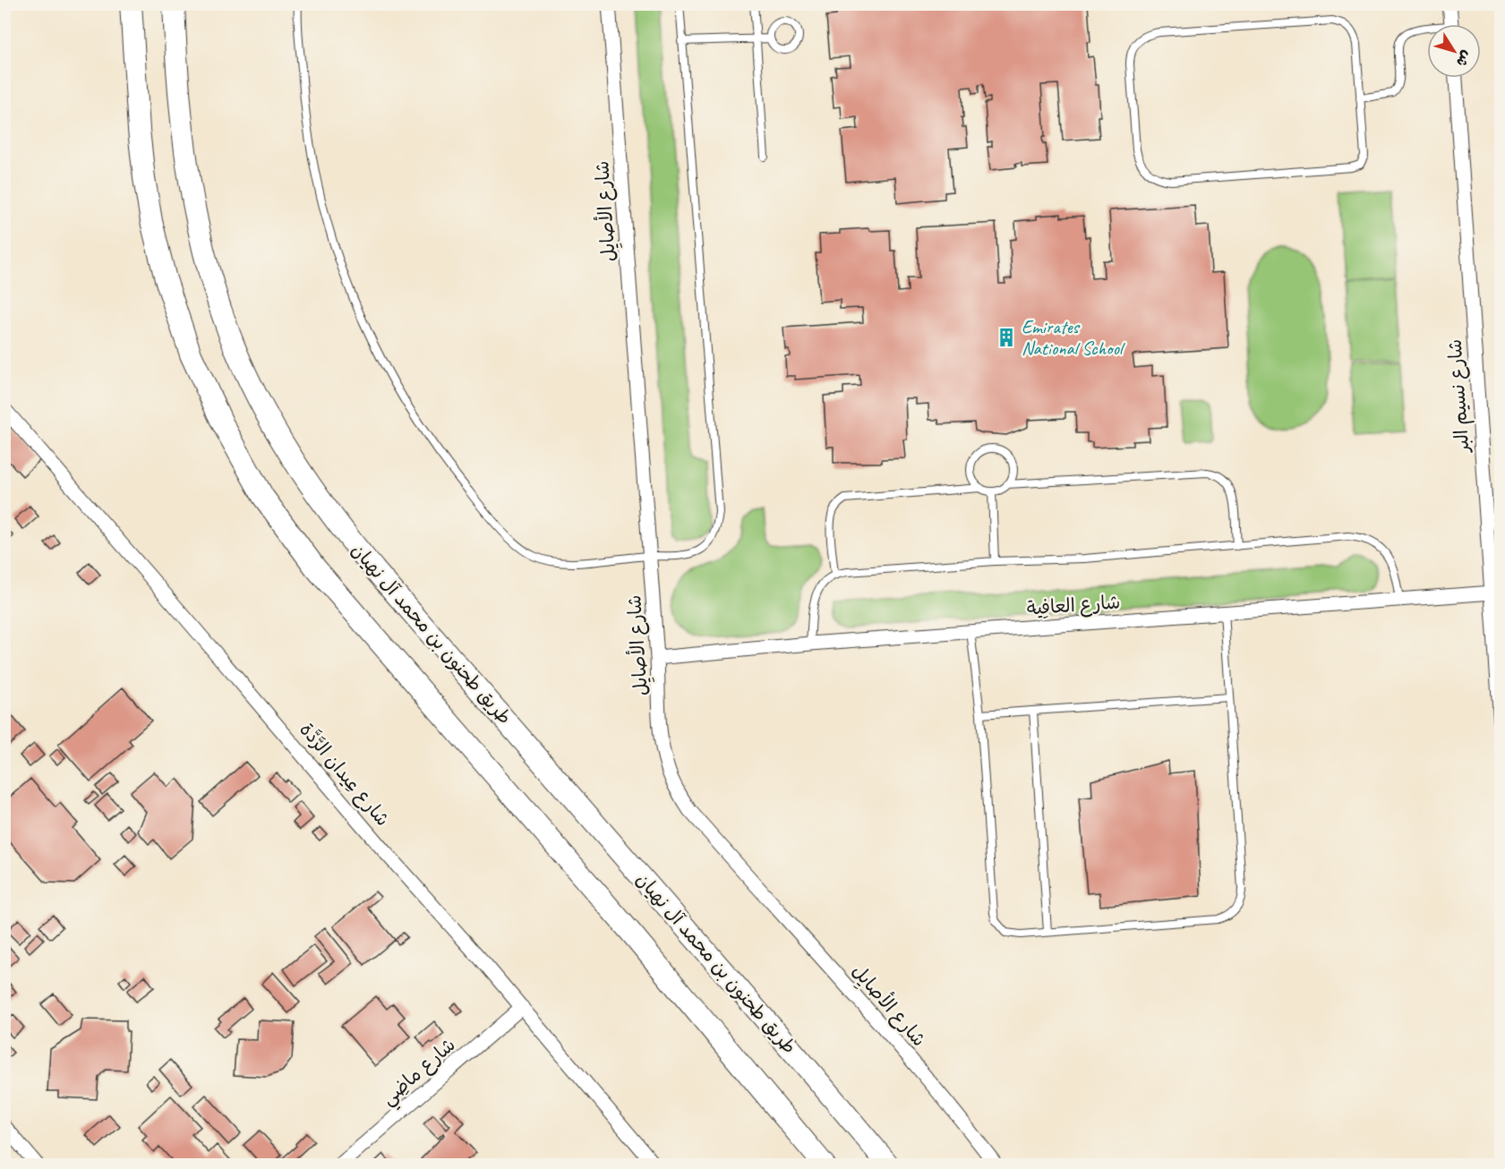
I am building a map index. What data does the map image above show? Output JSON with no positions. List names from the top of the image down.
{
  "streets": {
    "main road": ["طريق طحنون بن محمد آل نهيان"],
    "street": [
      "شارع الأصايِل",
      "شارع نسيم البر",
      "شارع العافِية",
      "شارع عِيدان الرَّدَّة",
      "شارع ماضِي"
    ]
  },
  "crossings": [
    ["شارع الأصايِل", "شارع العافِية"],
    ["شارع نسيم البر", "شارع العافِية"],
    ["شارع عِيدان الرَّدَّة", "شارع ماضِي"]
  ],
  "places": {
    "building": ["Emirates National School"]
  },
  "north": "bottom right"
}
